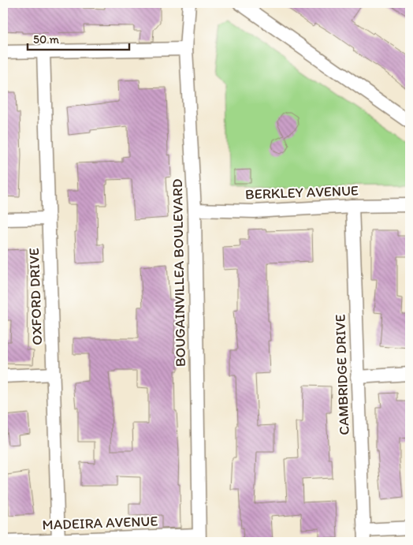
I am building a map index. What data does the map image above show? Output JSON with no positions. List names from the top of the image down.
{
  "streets": {
    "street": [
      "BERKLEY AVENUE",
      "BOUGAINVILLEA BOULEVARD",
      "OXFORD DRIVE",
      "CAMBRIDGE DRIVE",
      "MADEIRA AVENUE"
    ]
  },
  "crossings": [
    ["BERKLEY AVENUE", "BOUGAINVILLEA BOULEVARD"],
    ["BERKLEY AVENUE", "CAMBRIDGE DRIVE"],
    ["BOUGAINVILLEA BOULEVARD", "MADEIRA AVENUE"],
    ["OXFORD DRIVE", "MADEIRA AVENUE"]
  ],
  "scale_bar": "50 m"
}
